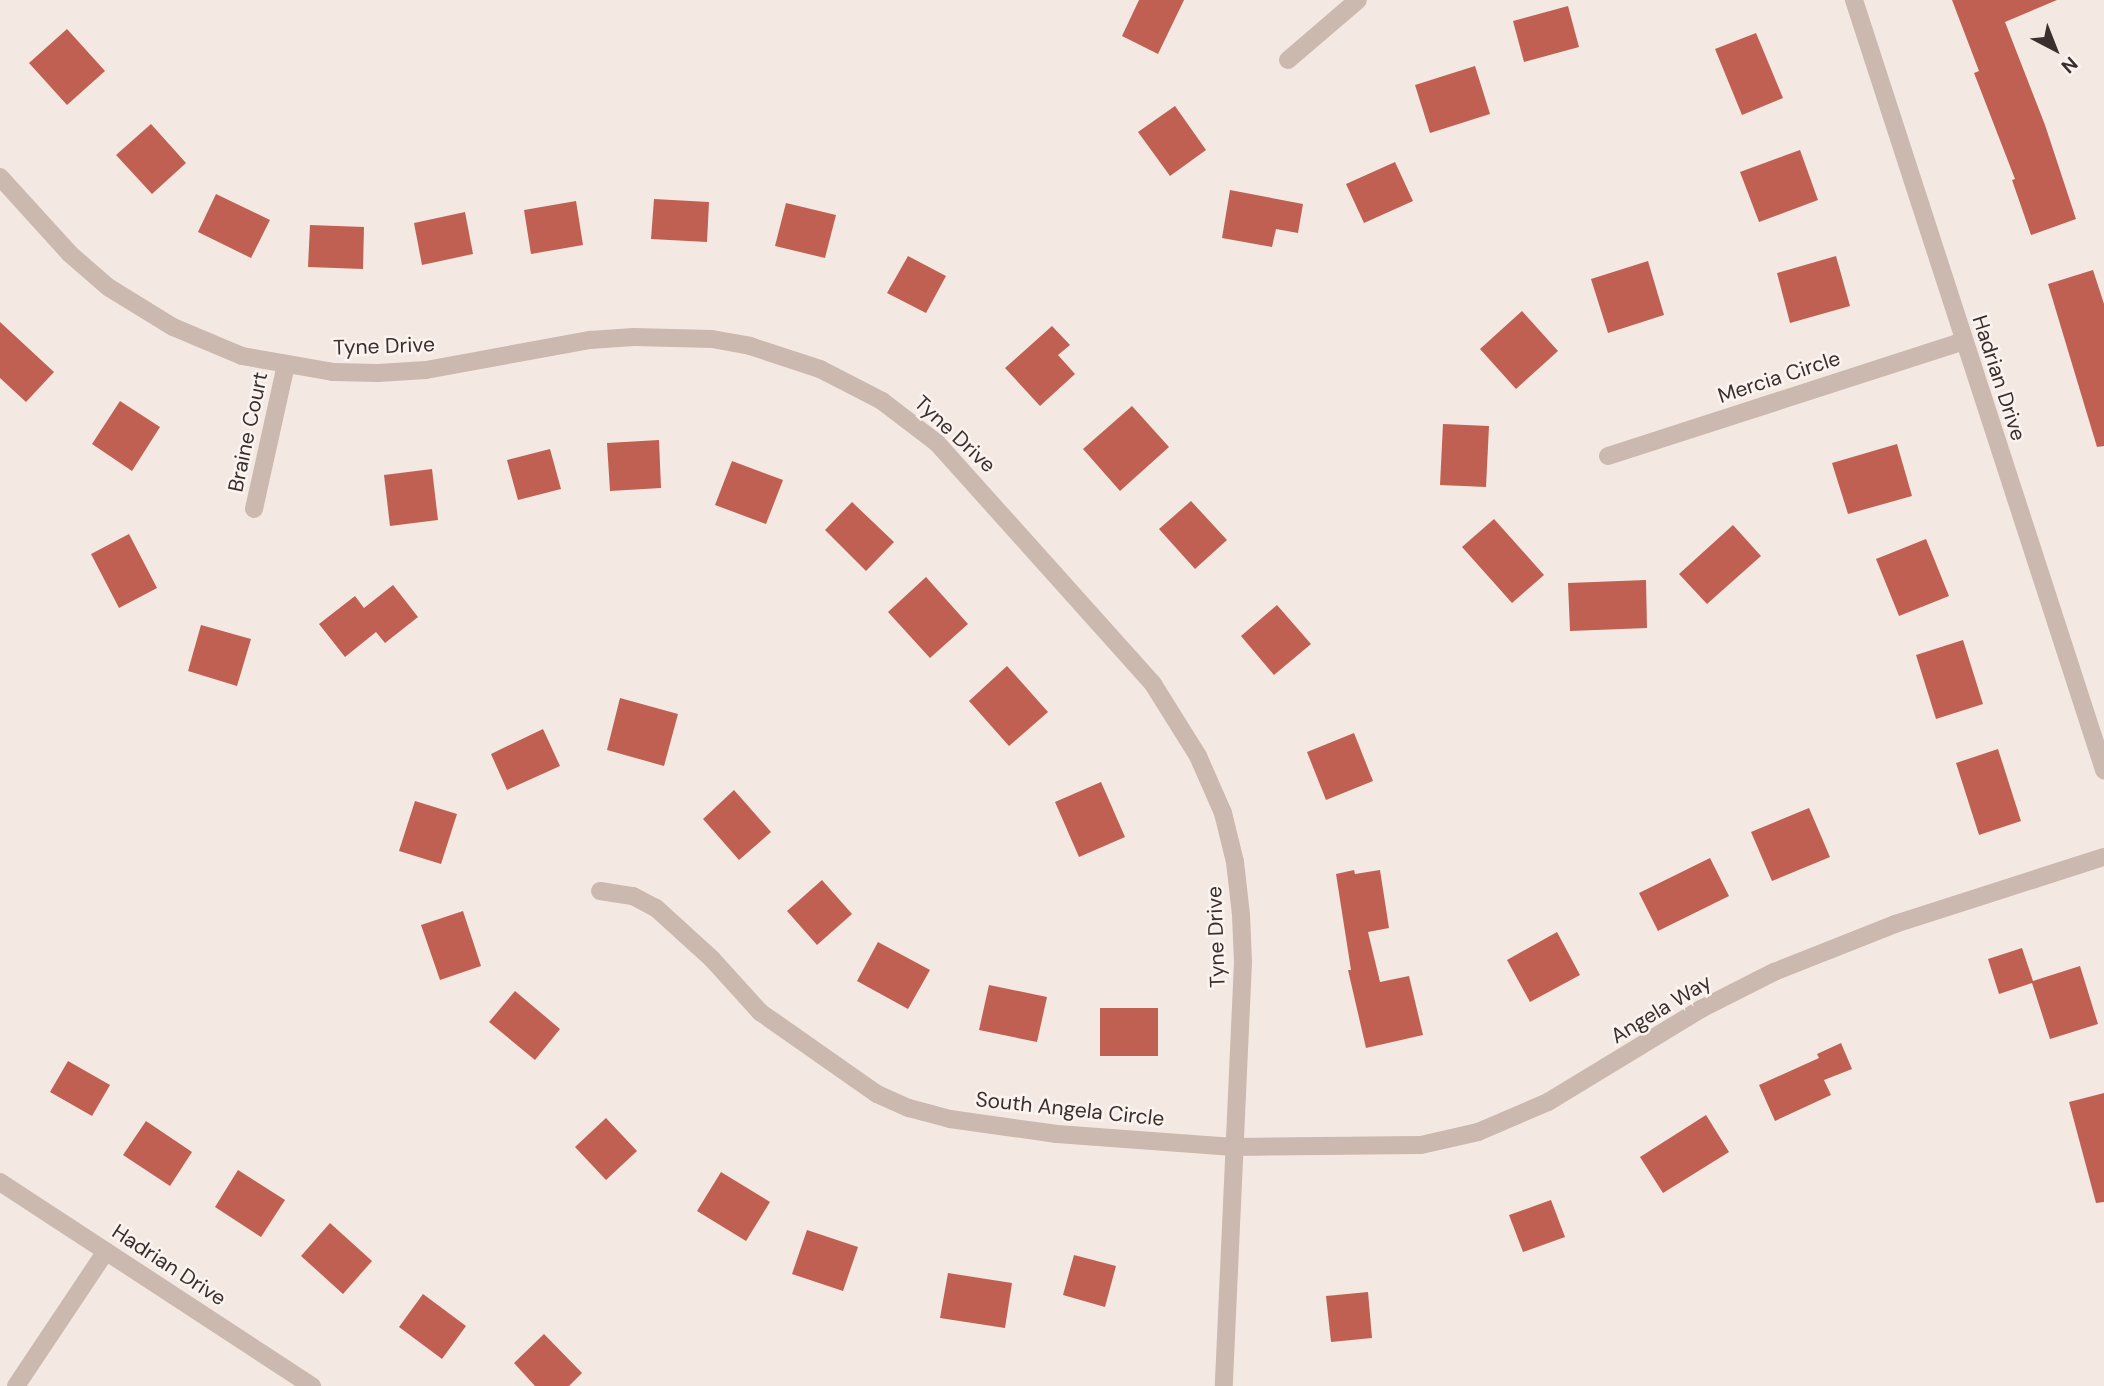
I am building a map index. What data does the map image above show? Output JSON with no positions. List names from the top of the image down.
{
  "streets": {
    "street": [
      "Tyne Drive",
      "Mercia Circle",
      "Hadrian Drive",
      "Braine Court",
      "Angela Way",
      "South Angela Circle"
    ]
  },
  "crossings": [
    ["Tyne Drive", "Braine Court"],
    ["Tyne Drive", "Angela Way"],
    ["Tyne Drive", "South Angela Circle"],
    ["Mercia Circle", "Hadrian Drive"],
    ["Angela Way", "South Angela Circle"]
  ],
  "north": "bottom right"
}
